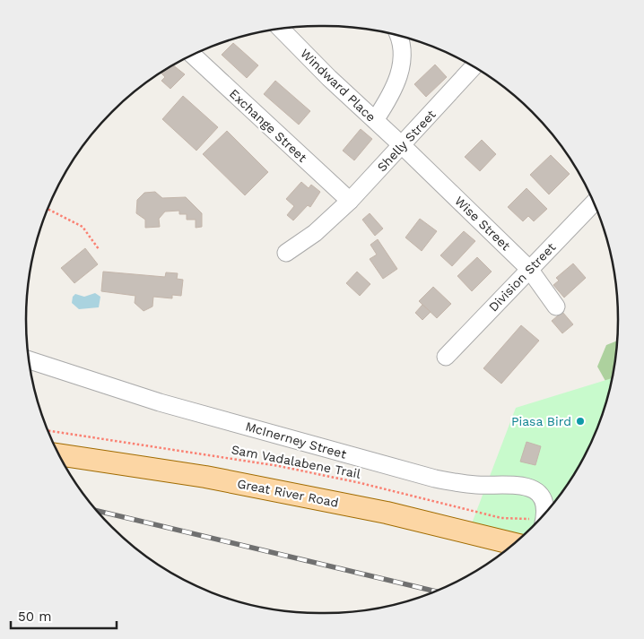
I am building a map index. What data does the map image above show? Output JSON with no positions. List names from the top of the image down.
{
  "streets": {
    "main road": ["Great River Road"],
    "street": [
      "Windward Place",
      "Exchange Street",
      "Shelly Street",
      "Wise Street",
      "Division Street",
      "McInerney Street"
    ],
    "path": ["Sam Vadalabene Trail"]
  },
  "crossings": [
    ["Windward Place", "Shelly Street"],
    ["Windward Place", "Wise Street"],
    ["Exchange Street", "Shelly Street"],
    ["Shelly Street", "Wise Street"],
    ["Wise Street", "Division Street"]
  ],
  "places": ["Piasa Bird"],
  "scale_bar": "50 m"
}
